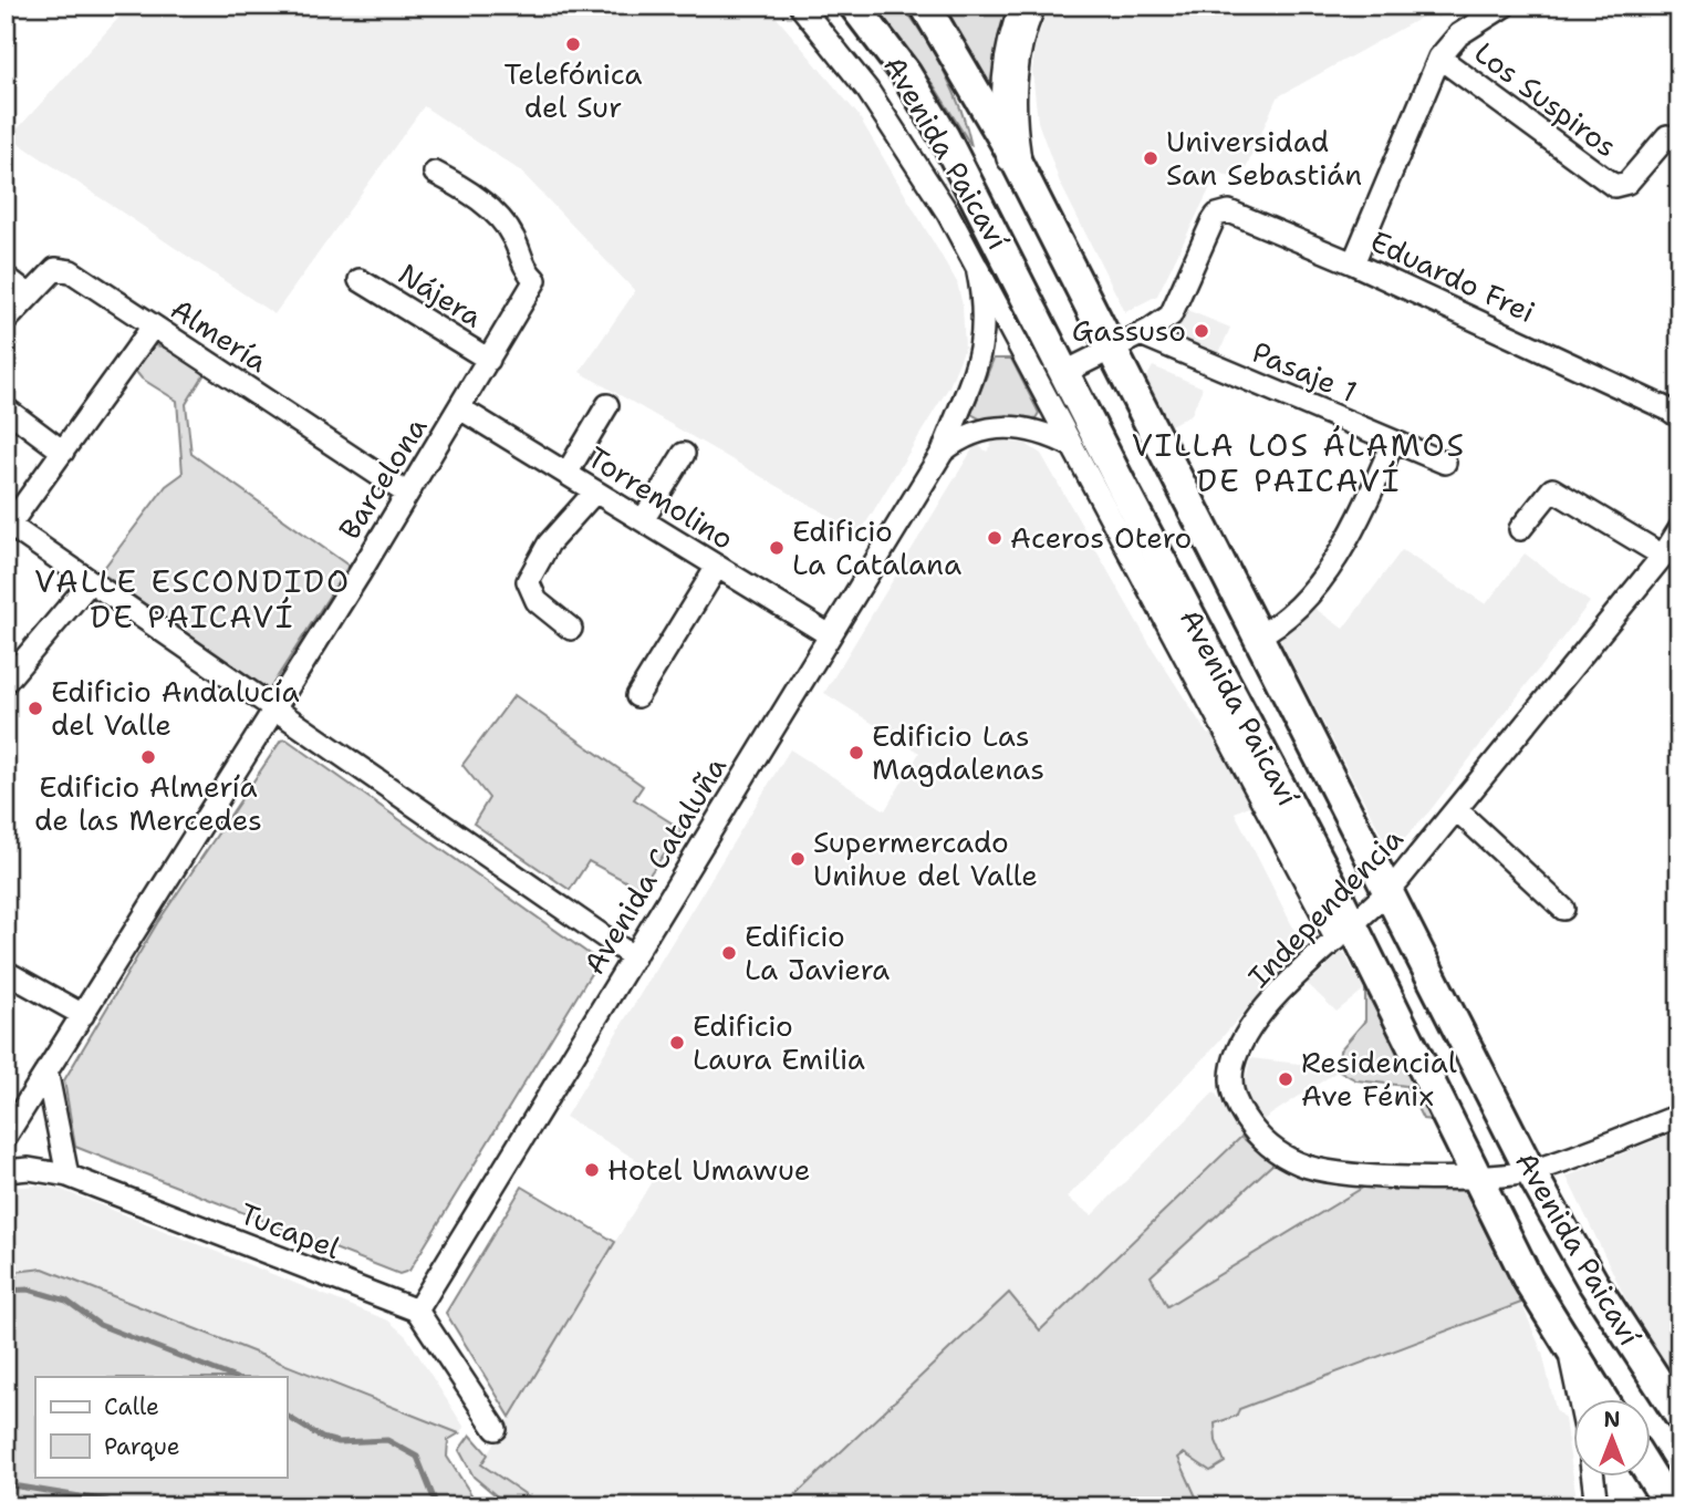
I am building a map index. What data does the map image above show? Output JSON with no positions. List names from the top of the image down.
{
  "streets": {
    "main road": ["Avenida Paicaví"],
    "street": [
      "Los Suspiros",
      "Eduardo Frei",
      "Nájera",
      "Almería",
      "Pasaje 1",
      "Barcelona",
      "Torremolino",
      "Avenida Cataluña",
      "Independencia",
      "Tucapel"
    ]
  },
  "crossings": [
    ["Avenida Paicaví", "Avenida Cataluña"],
    ["Avenida Paicaví", "Independencia"],
    ["Eduardo Frei", "Pasaje 1"],
    ["Nájera", "Barcelona"],
    ["Almería", "Barcelona"],
    ["Barcelona", "Torremolino"],
    ["Torremolino", "Avenida Cataluña"],
    ["Avenida Cataluña", "Tucapel"]
  ],
  "districts": ["VILLA LOS ÁLAMOS DE PAICAVÍ", "VALLE ESCONDIDO DE PAICAVÍ"],
  "places": [
    "Telefónica del Sur",
    "Universidad San Sebastián",
    "Gassuso",
    "Aceros Otero",
    "Edificio La Catalana",
    "Edificio Andalucía del Valle",
    "Edificio Las Magdalenas",
    "Edificio Almería de las Mercedes",
    "Supermercado Unihue del Valle",
    "Edificio La Javiera",
    "Edificio Laura Emilia",
    "Residencial Ave Fénix",
    "Hotel Umawue"
  ],
  "legend": ["Calle", "Parque"],
  "north": "top"
}
